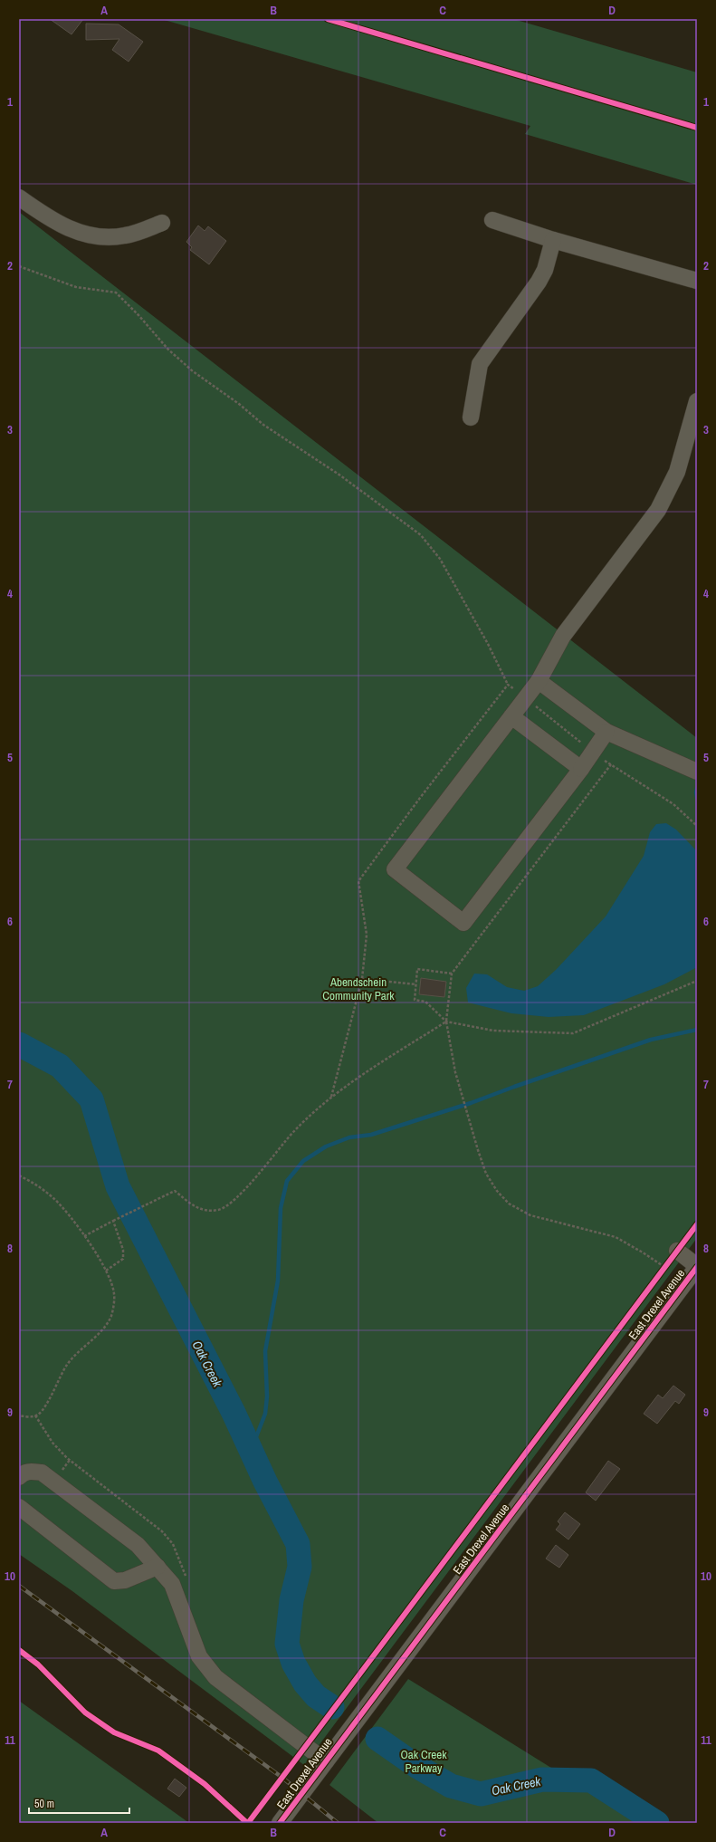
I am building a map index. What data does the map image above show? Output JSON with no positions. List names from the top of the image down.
{
  "streets": {
    "street": ["East Drexel Avenue"]
  },
  "water": ["Oak Creek"],
  "parks": ["Abendschein Community Park", "Oak Creek Parkway"],
  "scale_bar": "50 m",
  "grid": {
    "columns": [
      "A",
      "B",
      "C",
      "D"
    ],
    "rows": [
      "1",
      "2",
      "3",
      "4",
      "5",
      "6",
      "7",
      "8",
      "9",
      "10",
      "11"
    ]
  }
}
